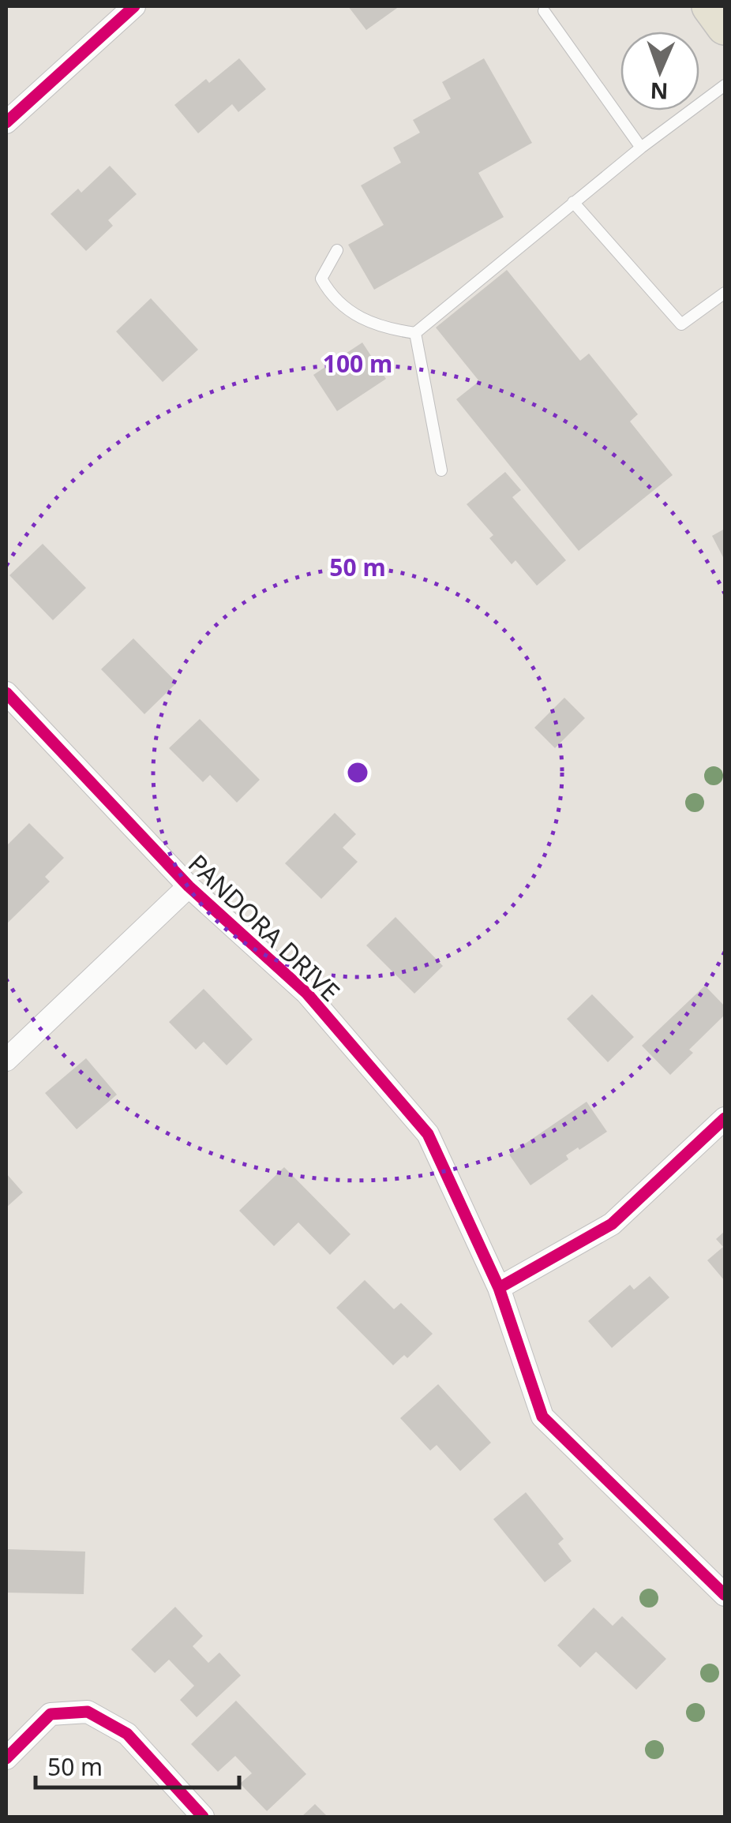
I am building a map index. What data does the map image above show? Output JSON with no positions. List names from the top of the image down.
{
  "streets": {
    "street": ["PANDORA DRIVE"]
  },
  "scale_bar": "50 m",
  "north": "bottom",
  "rings": ["100 m", "50 m"]
}
